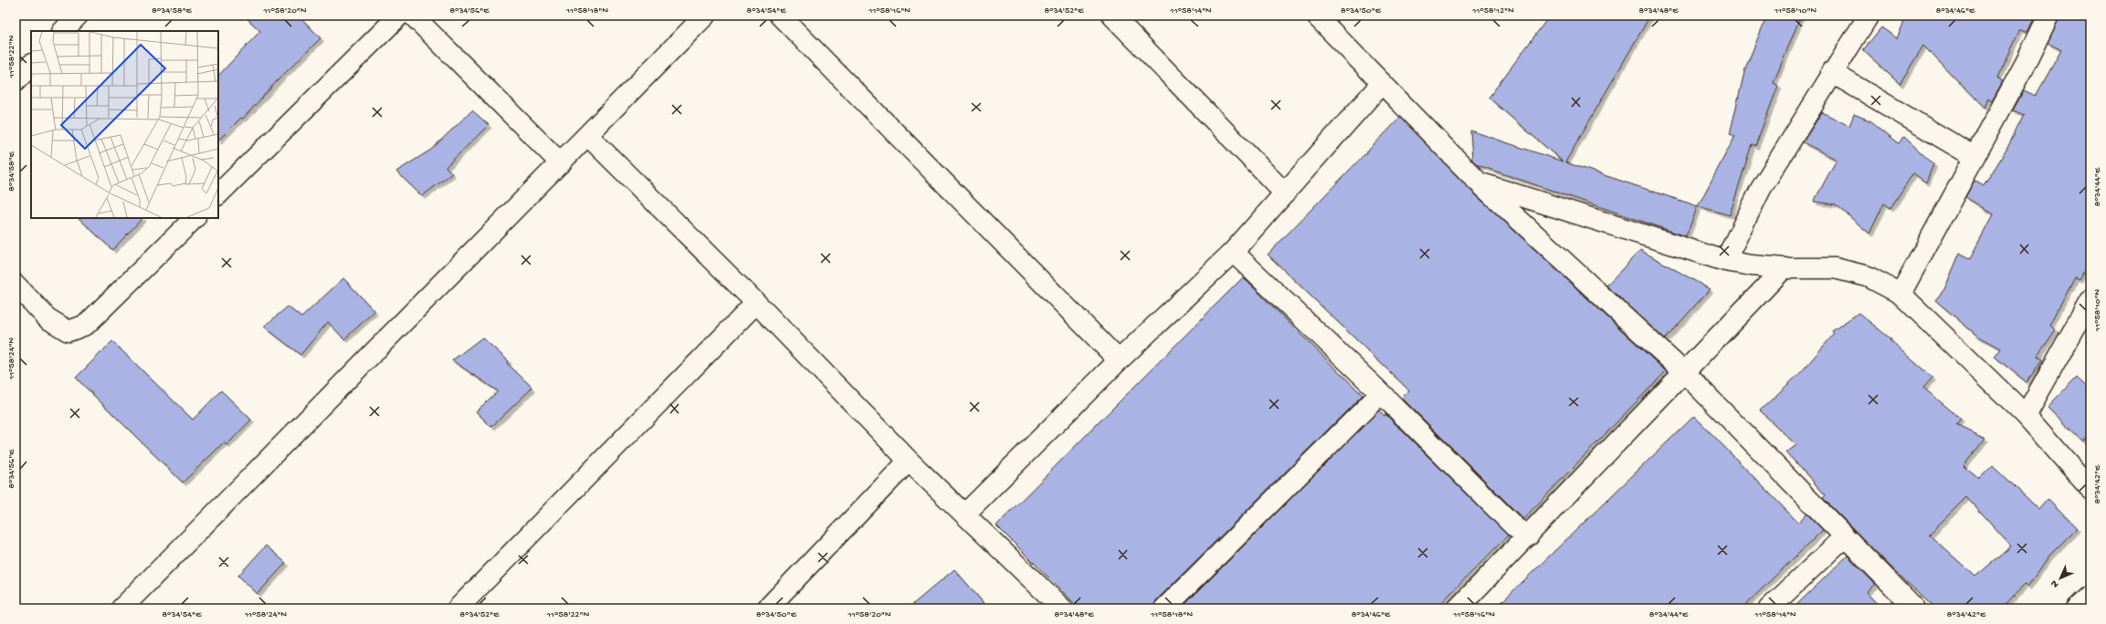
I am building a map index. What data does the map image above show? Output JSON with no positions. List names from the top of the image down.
{
  "north": "bottom left",
  "coordinates": [
    "8°34'58\"E",
    "11°58'20\"N",
    "8°34'56\"E",
    "11°58'18\"N",
    "8°34'54\"E",
    "11°58'16\"N",
    "8°34'52\"E",
    "11°58'14\"N",
    "8°34'50\"E",
    "11°58'12\"N",
    "8°34'48\"E",
    "11°58'10\"N",
    "8°34'46\"E",
    "11°58'22\"N",
    "8°34'44\"E",
    "11°58'24\"N",
    "8°34'42\"E"
  ]
}
